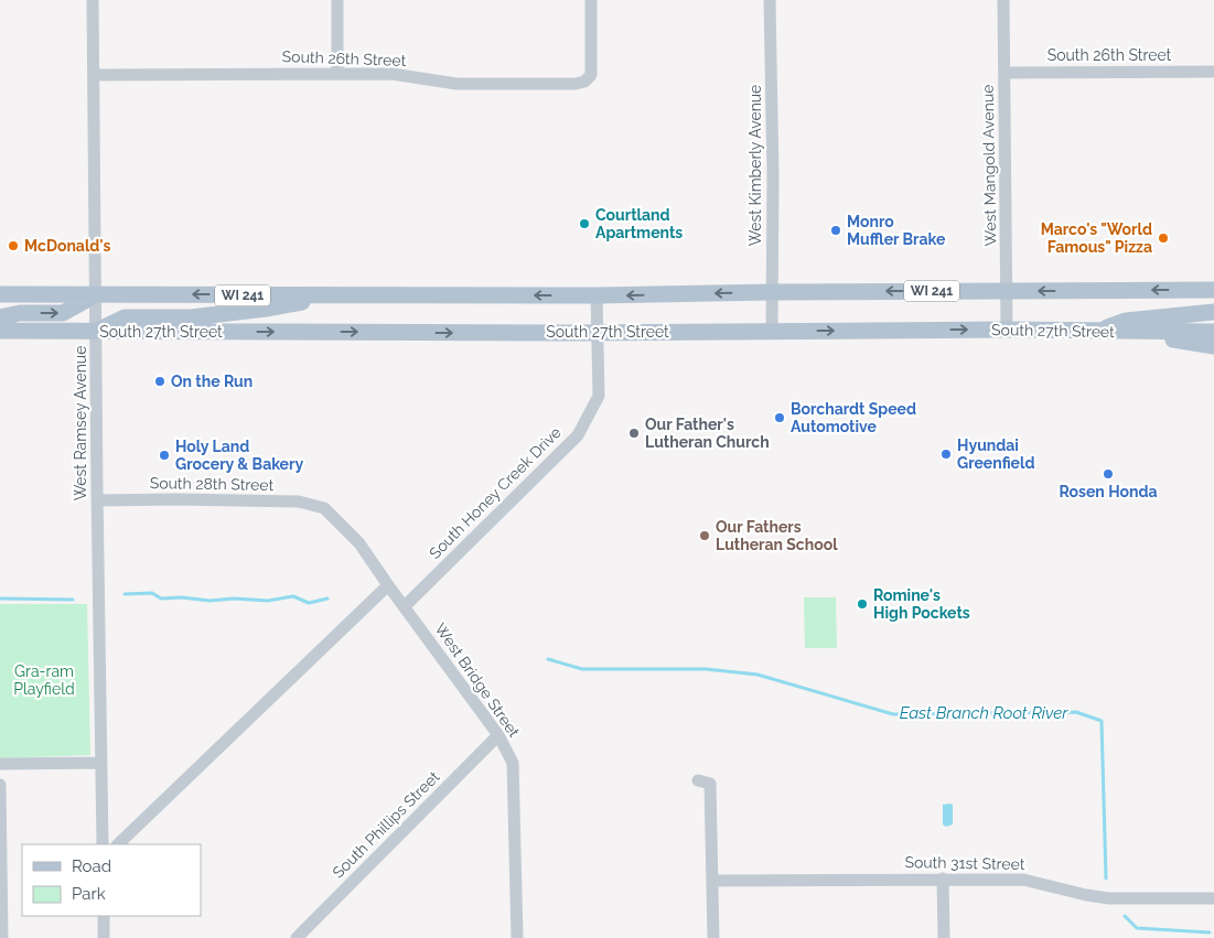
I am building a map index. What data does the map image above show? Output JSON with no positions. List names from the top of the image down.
{
  "streets": {
    "main road": ["WI 241", "South 27th Street"],
    "street": [
      "South 26th Street",
      "West Kimberly Avenue",
      "West Mangold Avenue",
      "West Ramsey Avenue",
      "South 28th Street",
      "South Honey Creek Drive",
      "West Bridge Street",
      "South Phillips Street",
      "South 31st Street"
    ]
  },
  "crossings": [
    ["South 26th Street", "West Mangold Avenue"],
    ["South 26th Street", "West Ramsey Avenue"],
    ["West Kimberly Avenue", "WI 241"],
    ["West Kimberly Avenue", "South 27th Street"],
    ["West Mangold Avenue", "WI 241"],
    ["West Mangold Avenue", "South 27th Street"],
    ["WI 241", "West Ramsey Avenue"],
    ["WI 241", "South Honey Creek Drive"],
    ["South 27th Street", "West Ramsey Avenue"],
    ["South 27th Street", "South Honey Creek Drive"],
    ["West Ramsey Avenue", "South 28th Street"],
    ["South 28th Street", "West Bridge Street"],
    ["South Honey Creek Drive", "West Bridge Street"],
    ["West Bridge Street", "South Phillips Street"]
  ],
  "water": ["East Branch Root River"],
  "parks": ["Gra-ram Playfield"],
  "places": [
    "Courtland Apartments",
    "Monro Muffler Brake",
    "Marco's \"World Famous\" Pizza",
    "McDonald's",
    "On the Run",
    "Borchardt Speed Automotive",
    "Our Father's Lutheran Church",
    "Hyundai Greenfield",
    "Holy Land Grocery & Bakery",
    "Rosen Honda",
    "Our Fathers Lutheran School",
    "Romine's High Pockets"
  ],
  "legend": ["Road", "Park"]
}
